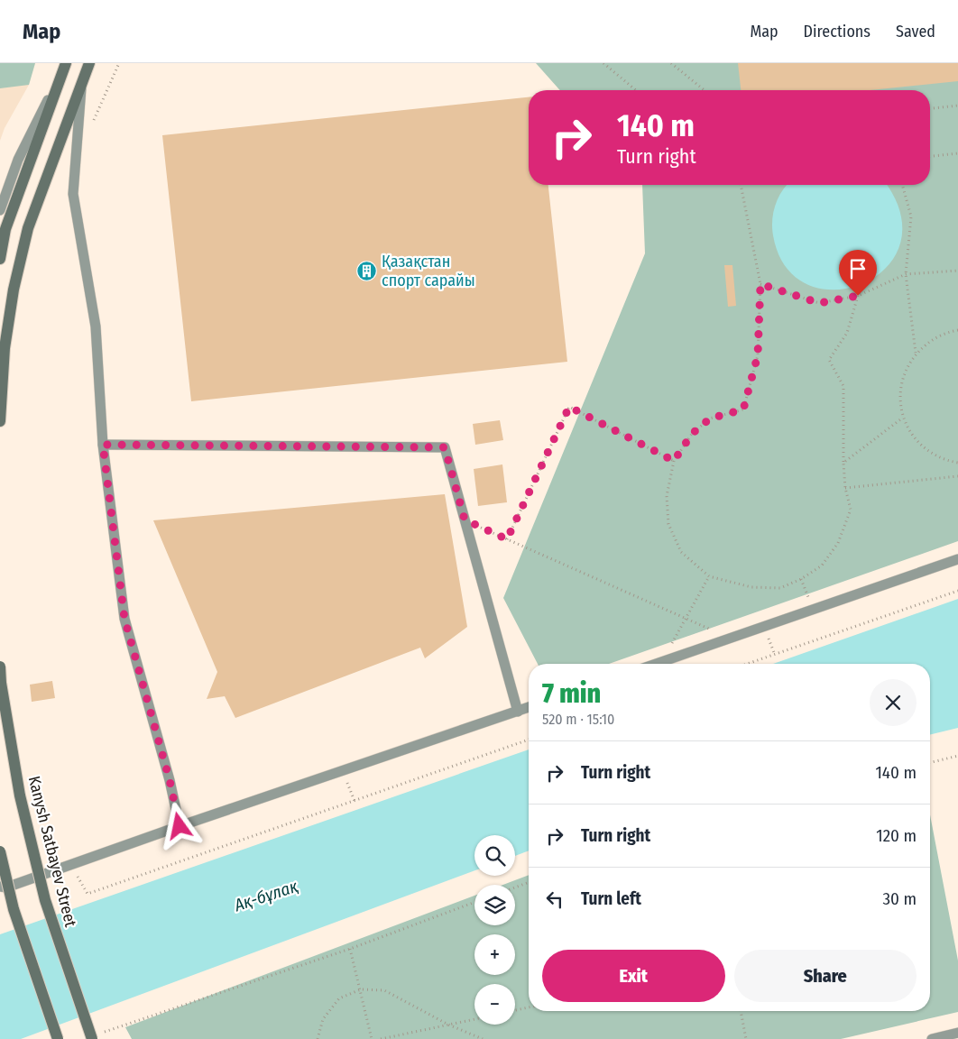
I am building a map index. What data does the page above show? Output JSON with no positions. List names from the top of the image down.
{
  "streets": {
    "main road": ["Kanysh Satbayev Street"]
  },
  "water": ["Ақ-бұлақ"],
  "places": {
    "building": ["Қазақстан спорт сарайы"]
  },
  "page": {
    "header": "Map",
    "nav": ["Map", "Directions", "Saved"],
    "turn": ["140 m", "Turn right"],
    "heading": ["7 min", "520 m · 15:10"],
    "list": [
      {
        "name": "Turn right",
        "value": "140 m"
      },
      {
        "name": "Turn right",
        "value": "120 m"
      },
      {
        "name": "Turn left",
        "value": "30 m"
      }
    ],
    "map_buttons": ["+", "−"],
    "buttons": ["Exit", "Share"]
  }
}
